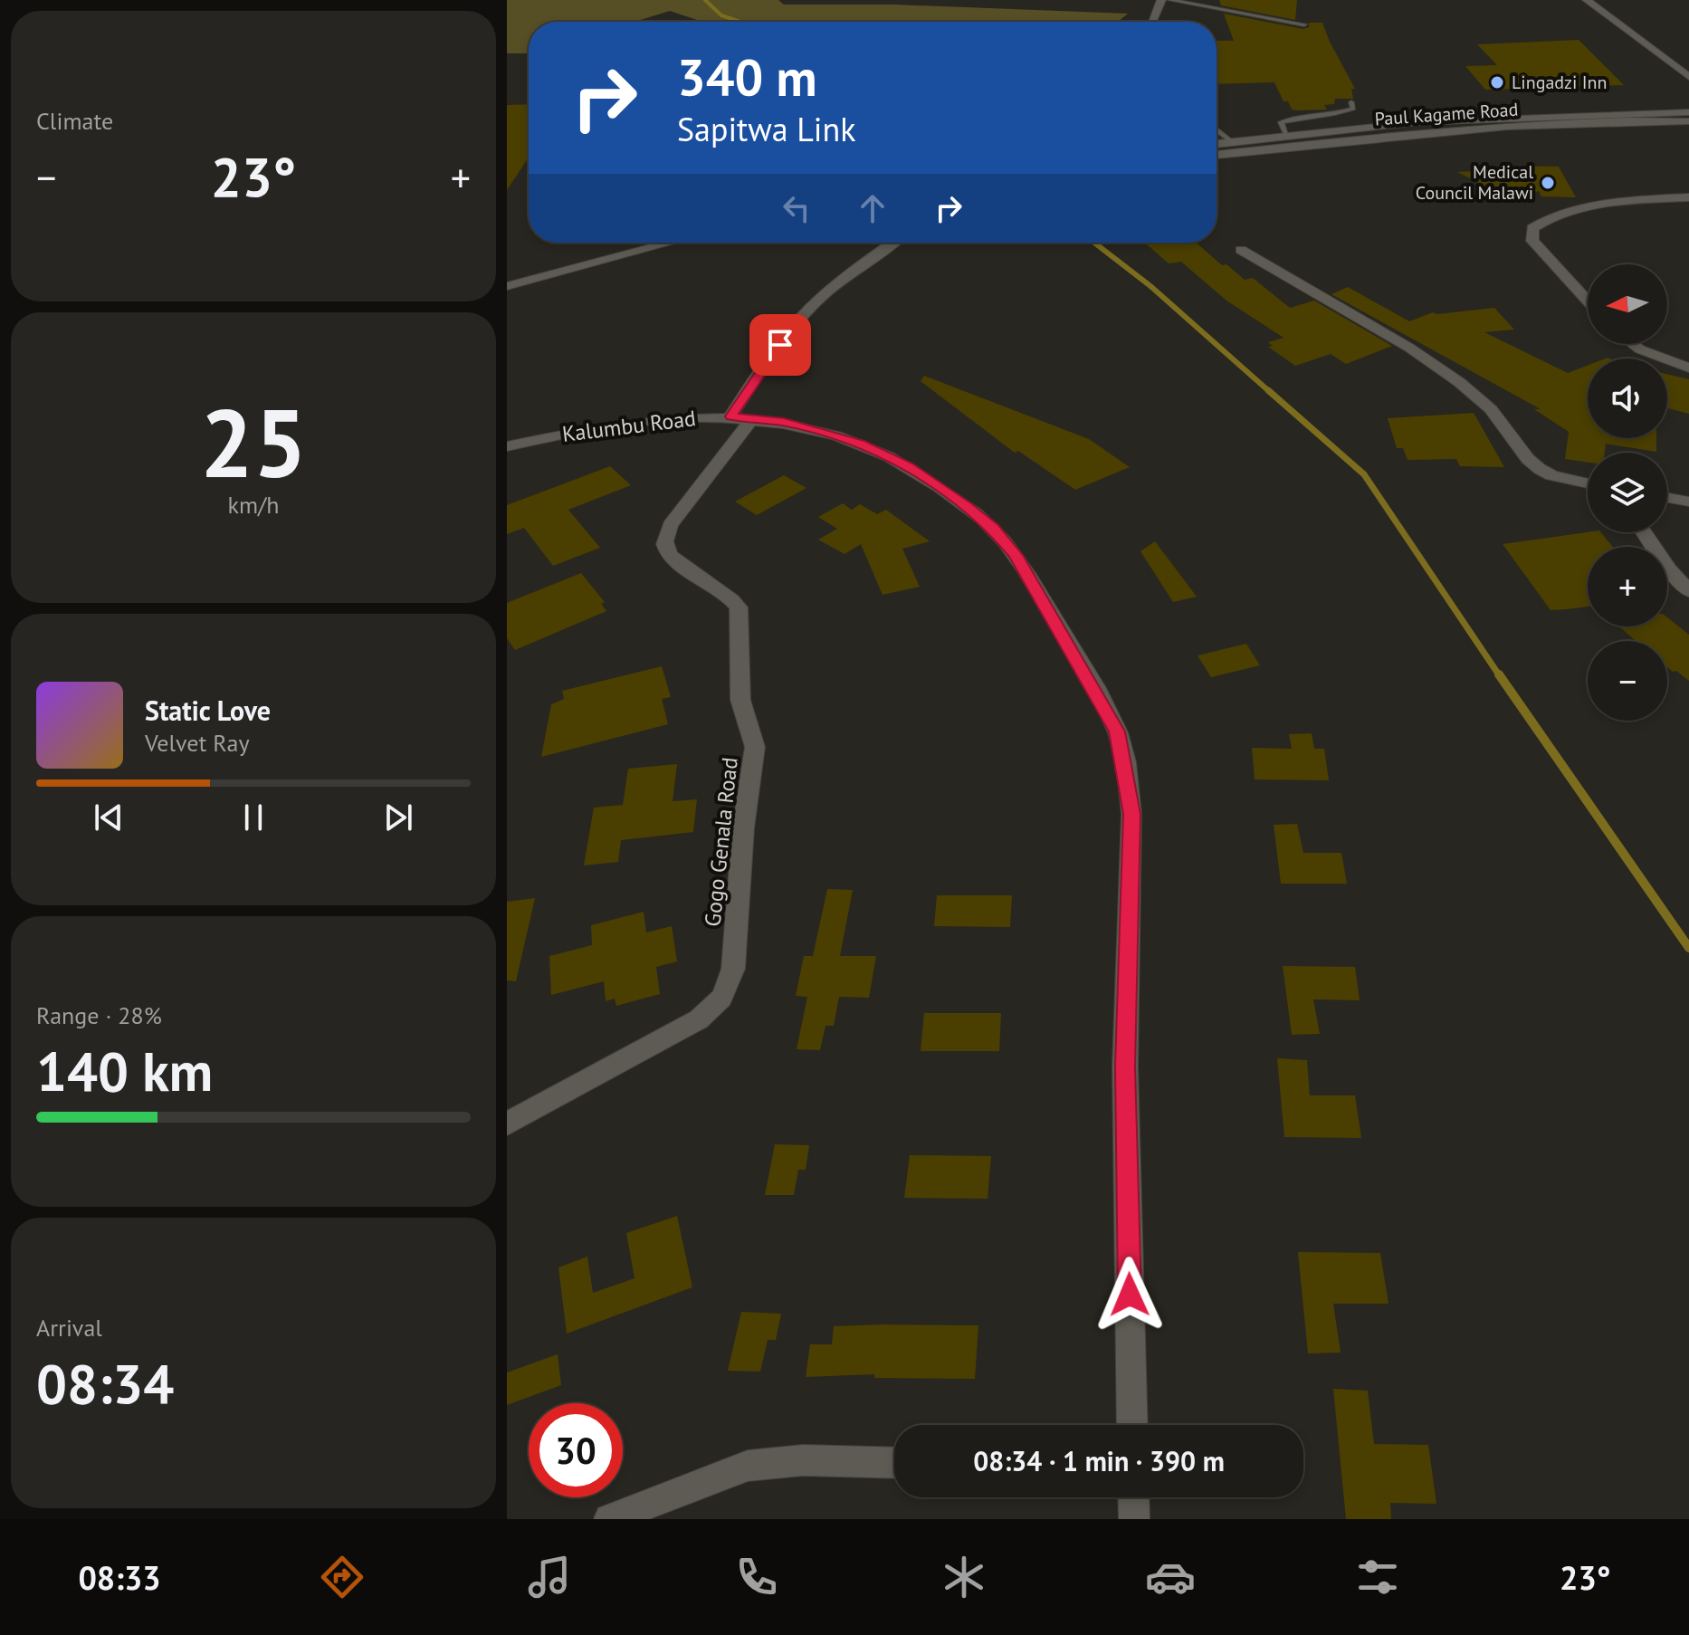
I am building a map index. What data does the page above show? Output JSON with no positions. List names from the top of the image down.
{
  "streets": {
    "street": ["Paul Kagame Road", "Kalumbu Road", "Gogo Genala Road"]
  },
  "crossings": [
    ["Kalumbu Road", "Gogo Genala Road"]
  ],
  "places": ["Lingadzi Inn", "Medical Council Malawi"],
  "north": "left",
  "page": {
    "tile": [
      "Climate",
      ["25", "km/h"],
      ["Range · 28%", "140 km"],
      ["Arrival", "08:34"]
    ],
    "turn": ["340 m", "Sapitwa Link"],
    "heat": ["−", "23°", "+"],
    "map_buttons": ["+", "−"],
    "song": ["Static Love", "Velvet Ray"],
    "limit": "30",
    "trip": "08:34 · 1 min · 390 m",
    "tabs": ["08:33", "23°"]
  }
}
